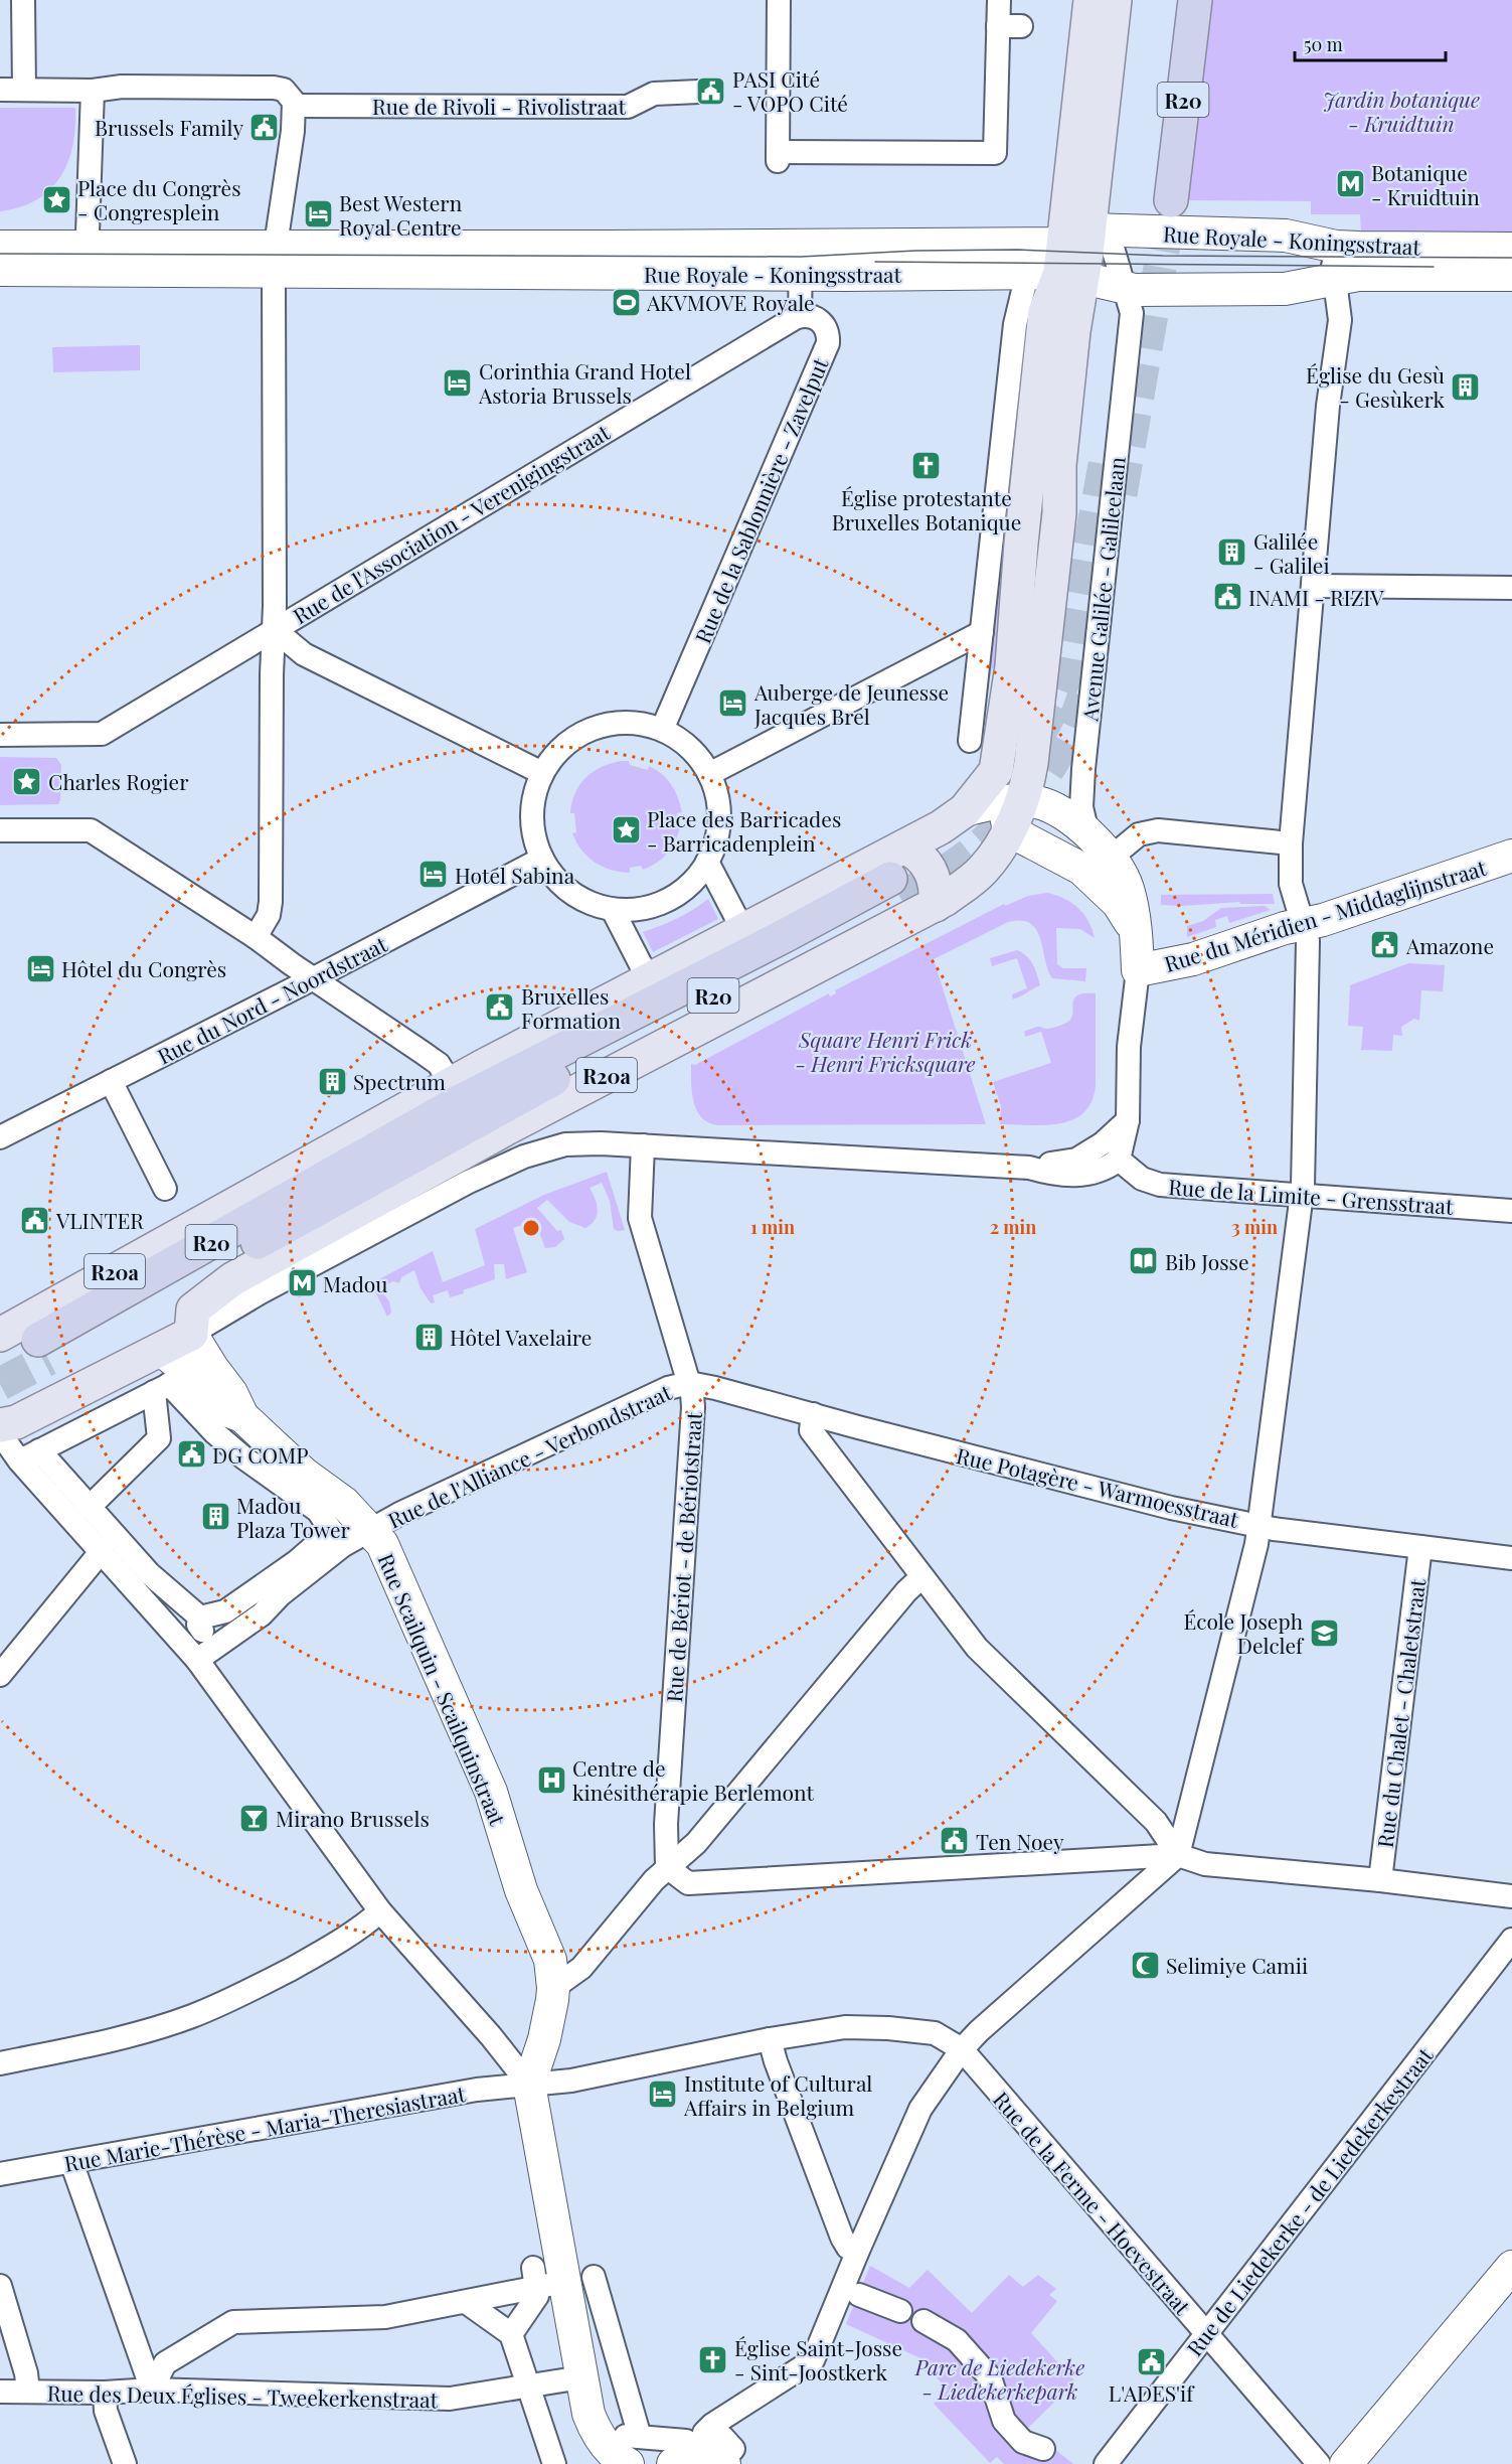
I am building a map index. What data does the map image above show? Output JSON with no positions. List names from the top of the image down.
{
  "streets": {
    "highway": ["R20"],
    "main road": ["R20a"],
    "street": [
      "Rue de Rivoli - Rivolistraat",
      "Rue Royale - Koningsstraat",
      "Rue de la Sablonnière - Zavelput",
      "Rue de l'Association - Verenigingstraat",
      "Avenue Galilée - Galileelaan",
      "Rue du Méridien - Middaglijnstraat",
      "Rue du Nord - Noordstraat",
      "Rue de la Limite - Grensstraat",
      "Rue de l'Alliance - Verbondstraat",
      "Rue Potagère - Warmoesstraat",
      "Rue de Bériot - de Bériotstraat",
      "Rue Scailquin - Scailquinstraat",
      "Rue du Chalet - Chaletstraat",
      "Rue Marie-Thérèse - Maria-Theresiastraat",
      "Rue de Liedekerke - de Liedekerkestraat",
      "Rue de la Ferme - Hoevestraat",
      "Rue des Deux Églises - Tweekerkenstraat"
    ]
  },
  "crossings": [
    ["Rue Royale - Koningsstraat", "Avenue Galilée - Galileelaan"],
    ["Rue de la Sablonnière - Zavelput", "Rue de l'Association - Verenigingstraat"],
    ["Rue de la Sablonnière - Zavelput", "Rue du Nord - Noordstraat"],
    ["R20a", "Rue Scailquin - Scailquinstraat"],
    ["Rue de l'Alliance - Verbondstraat", "Rue Potagère - Warmoesstraat"],
    ["Rue de l'Alliance - Verbondstraat", "Rue de Bériot - de Bériotstraat"],
    ["Rue de l'Alliance - Verbondstraat", "Rue Scailquin - Scailquinstraat"],
    ["Rue Potagère - Warmoesstraat", "Rue de Bériot - de Bériotstraat"],
    ["Rue Potagère - Warmoesstraat", "Rue du Chalet - Chaletstraat"],
    ["Rue Scailquin - Scailquinstraat", "Rue Marie-Thérèse - Maria-Theresiastraat"],
    ["Rue Marie-Thérèse - Maria-Theresiastraat", "Rue de la Ferme - Hoevestraat"],
    ["Rue de Liedekerke - de Liedekerkestraat", "Rue de la Ferme - Hoevestraat"]
  ],
  "parks": ["Jardin botanique - Kruidtuin", "Square Henri Frick - Henri Fricksquare", "Parc de Liedekerke - Liedekerkepark"],
  "places": {
    "public building": [
      "PASI Cité - VOPO Cité",
      "Brussels Family",
      "INAMI - RIZIV",
      "Amazone",
      "Bruxelles Formation",
      "VLINTER",
      "DG COMP",
      "Ten Noey",
      "L'ADES'if"
    ],
    "metro station": ["Botanique - Kruidtuin", "Madou"],
    "place": ["Place du Congrès - Congresplein", "Charles Rogier", "Place des Barricades - Barricadenplein"],
    "hotel": [
      "Best Western Royal Centre",
      "Corinthia Grand Hotel Astoria Brussels",
      "Auberge de Jeunesse Jacques Brel",
      "Hotel Sabina",
      "Hôtel du Congrès",
      "Institute of Cultural Affairs in Belgium"
    ],
    "sports": ["AKVMOVE Royale"],
    "building": [
      "Église du Gesù - Gesùkerk",
      "Galilée - Galilei",
      "Spectrum",
      "Hôtel Vaxelaire",
      "Madou Plaza Tower"
    ],
    "church": ["Église protestante Bruxelles Botanique", "Église Saint-Josse - Sint-Joostkerk"],
    "library": ["Bib Josse"],
    "school or university": ["École Joseph Delclef"],
    "hospital": ["Centre de kinésithérapie Berlemont"],
    "bar": ["Mirano Brussels"],
    "mosque": ["Selimiye Camii"]
  },
  "scale_bar": "50 m",
  "rings": ["1 min", "2 min", "3 min"]
}
